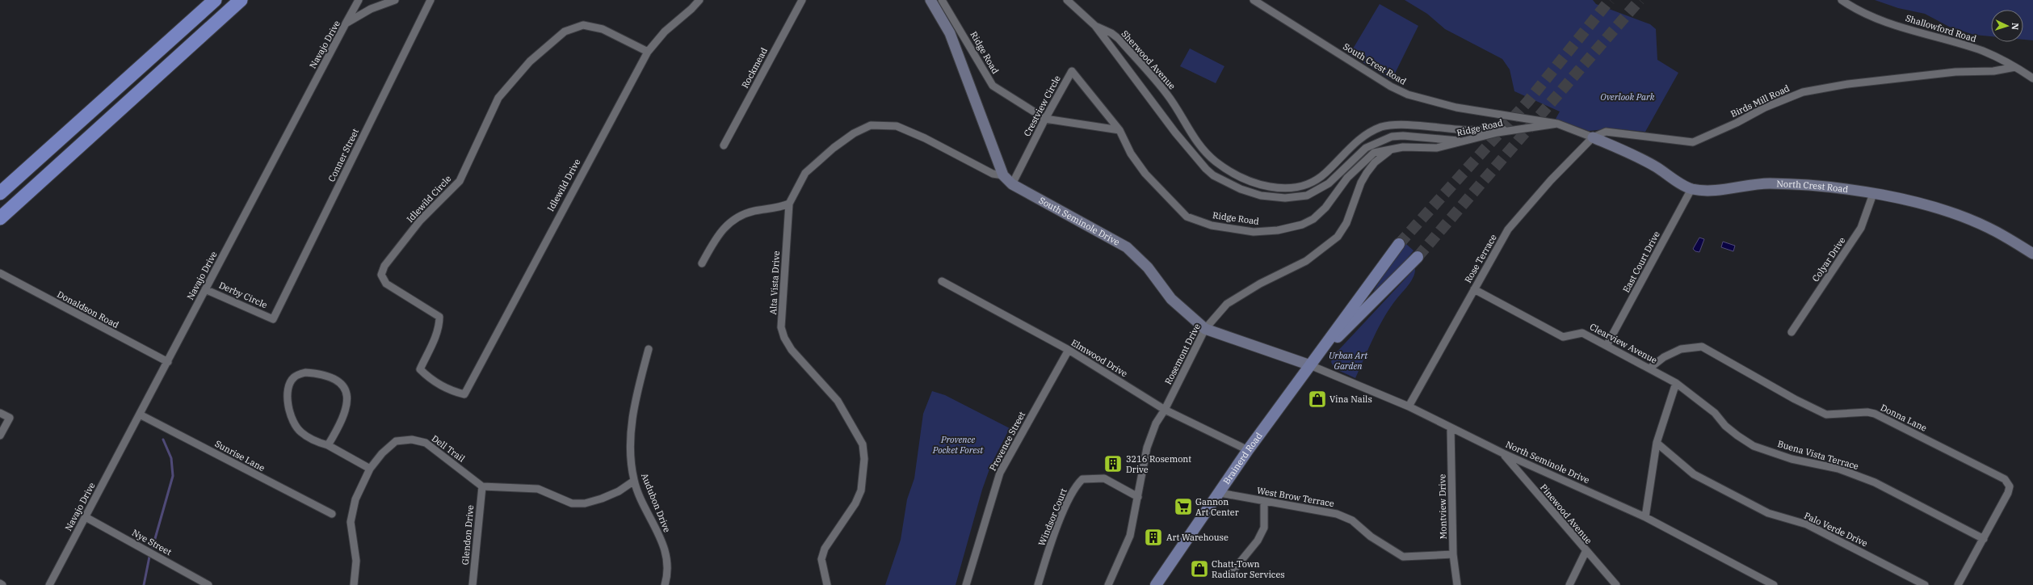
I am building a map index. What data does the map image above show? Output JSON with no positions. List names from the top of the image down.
{
  "streets": {
    "main road": ["Brainerd Road"],
    "street": [
      "Shallowford Road",
      "Navajo Drive",
      "Ridge Road",
      "Sherwood Avenue",
      "South Crest Road",
      "Rockmead",
      "Birds Mill Road",
      "Crestview Circle",
      "Conner Street",
      "Idlewild Drive",
      "North Crest Road",
      "Idlewild Circle",
      "South Seminole Drive",
      "Rose Terrace",
      "Colyar Drive",
      "East Court Drive",
      "Alta Vista Drive",
      "Derby Circle",
      "Donaldson Road",
      "Clearview Avenue",
      "Rosemont Drive",
      "Elmwood Drive",
      "Donna Lane",
      "Provence Street",
      "Dell Trail",
      "Buena Vista Terrace",
      "Sunrise Lane",
      "North Seminole Drive",
      "West Brow Terrace",
      "Audubon Drive",
      "Montview Drive",
      "Pinewood Avenue",
      "Windsor Court",
      "Palo Verde Drive",
      "Glendon Drive",
      "Nye Street"
    ]
  },
  "crossings": [
    ["Shallowford Road", "Birds Mill Road"],
    ["Navajo Drive", "Derby Circle"],
    ["Navajo Drive", "Donaldson Road"],
    ["Navajo Drive", "Sunrise Lane"],
    ["Navajo Drive", "Nye Street"],
    ["Ridge Road", "Sherwood Avenue"],
    ["Ridge Road", "South Crest Road"],
    ["Ridge Road", "Crestview Circle"],
    ["Ridge Road", "Rosemont Drive"],
    ["South Crest Road", "Birds Mill Road"],
    ["South Crest Road", "North Crest Road"],
    ["South Crest Road", "Rose Terrace"],
    ["Birds Mill Road", "North Crest Road"],
    ["Birds Mill Road", "Rose Terrace"],
    ["Crestview Circle", "South Seminole Drive"],
    ["Conner Street", "Derby Circle"],
    ["Idlewild Drive", "Idlewild Circle"],
    ["North Crest Road", "Rose Terrace"],
    ["North Crest Road", "Colyar Drive"],
    ["North Crest Road", "East Court Drive"],
    ["South Seminole Drive", "Alta Vista Drive"],
    ["South Seminole Drive", "Rosemont Drive"],
    ["South Seminole Drive", "Brainerd Road"],
    ["South Seminole Drive", "North Seminole Drive"],
    ["Rose Terrace", "Clearview Avenue"],
    ["Rose Terrace", "North Seminole Drive"],
    ["East Court Drive", "Clearview Avenue"],
    ["Clearview Avenue", "Donna Lane"],
    ["Clearview Avenue", "Buena Vista Terrace"],
    ["Rosemont Drive", "Elmwood Drive"],
    ["Rosemont Drive", "Windsor Court"],
    ["Elmwood Drive", "Provence Street"],
    ["Elmwood Drive", "Brainerd Road"],
    ["Donna Lane", "Buena Vista Terrace"],
    ["Dell Trail", "Glendon Drive"],
    ["Brainerd Road", "North Seminole Drive"],
    ["Brainerd Road", "West Brow Terrace"],
    ["North Seminole Drive", "Montview Drive"],
    ["North Seminole Drive", "Pinewood Avenue"],
    ["West Brow Terrace", "Montview Drive"]
  ],
  "parks": ["Overlook Park", "Urban Art Garden", "Provence Pocket Forest"],
  "places": {
    "shop": ["Vina Nails", "Chatt-Town Radiator Services"],
    "building": ["3216 Rosemont Drive", "Art Warehouse"],
    "supermarket": ["Gannon Art Center"]
  },
  "north": "right"
}
